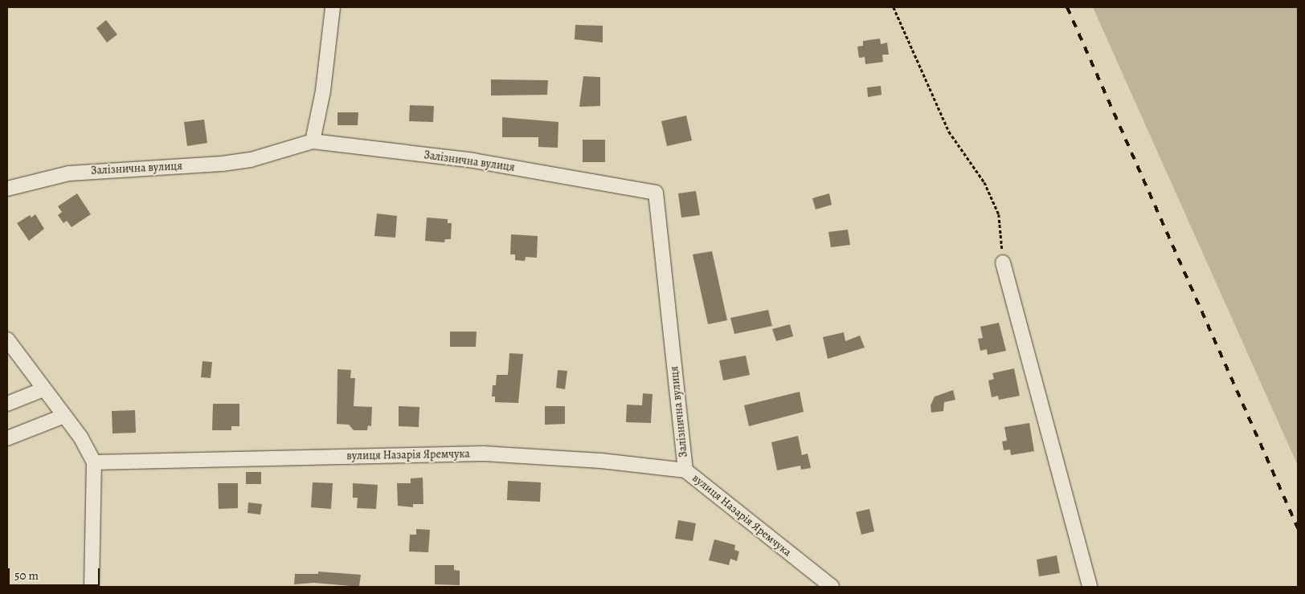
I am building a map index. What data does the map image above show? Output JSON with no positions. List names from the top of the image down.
{
  "streets": {
    "street": ["Залізнична вулиця", "вулиця Назарія Яремчука"]
  },
  "crossings": [
    ["Залізнична вулиця", "вулиця Назарія Яремчука"]
  ],
  "scale_bar": "50 m"
}
